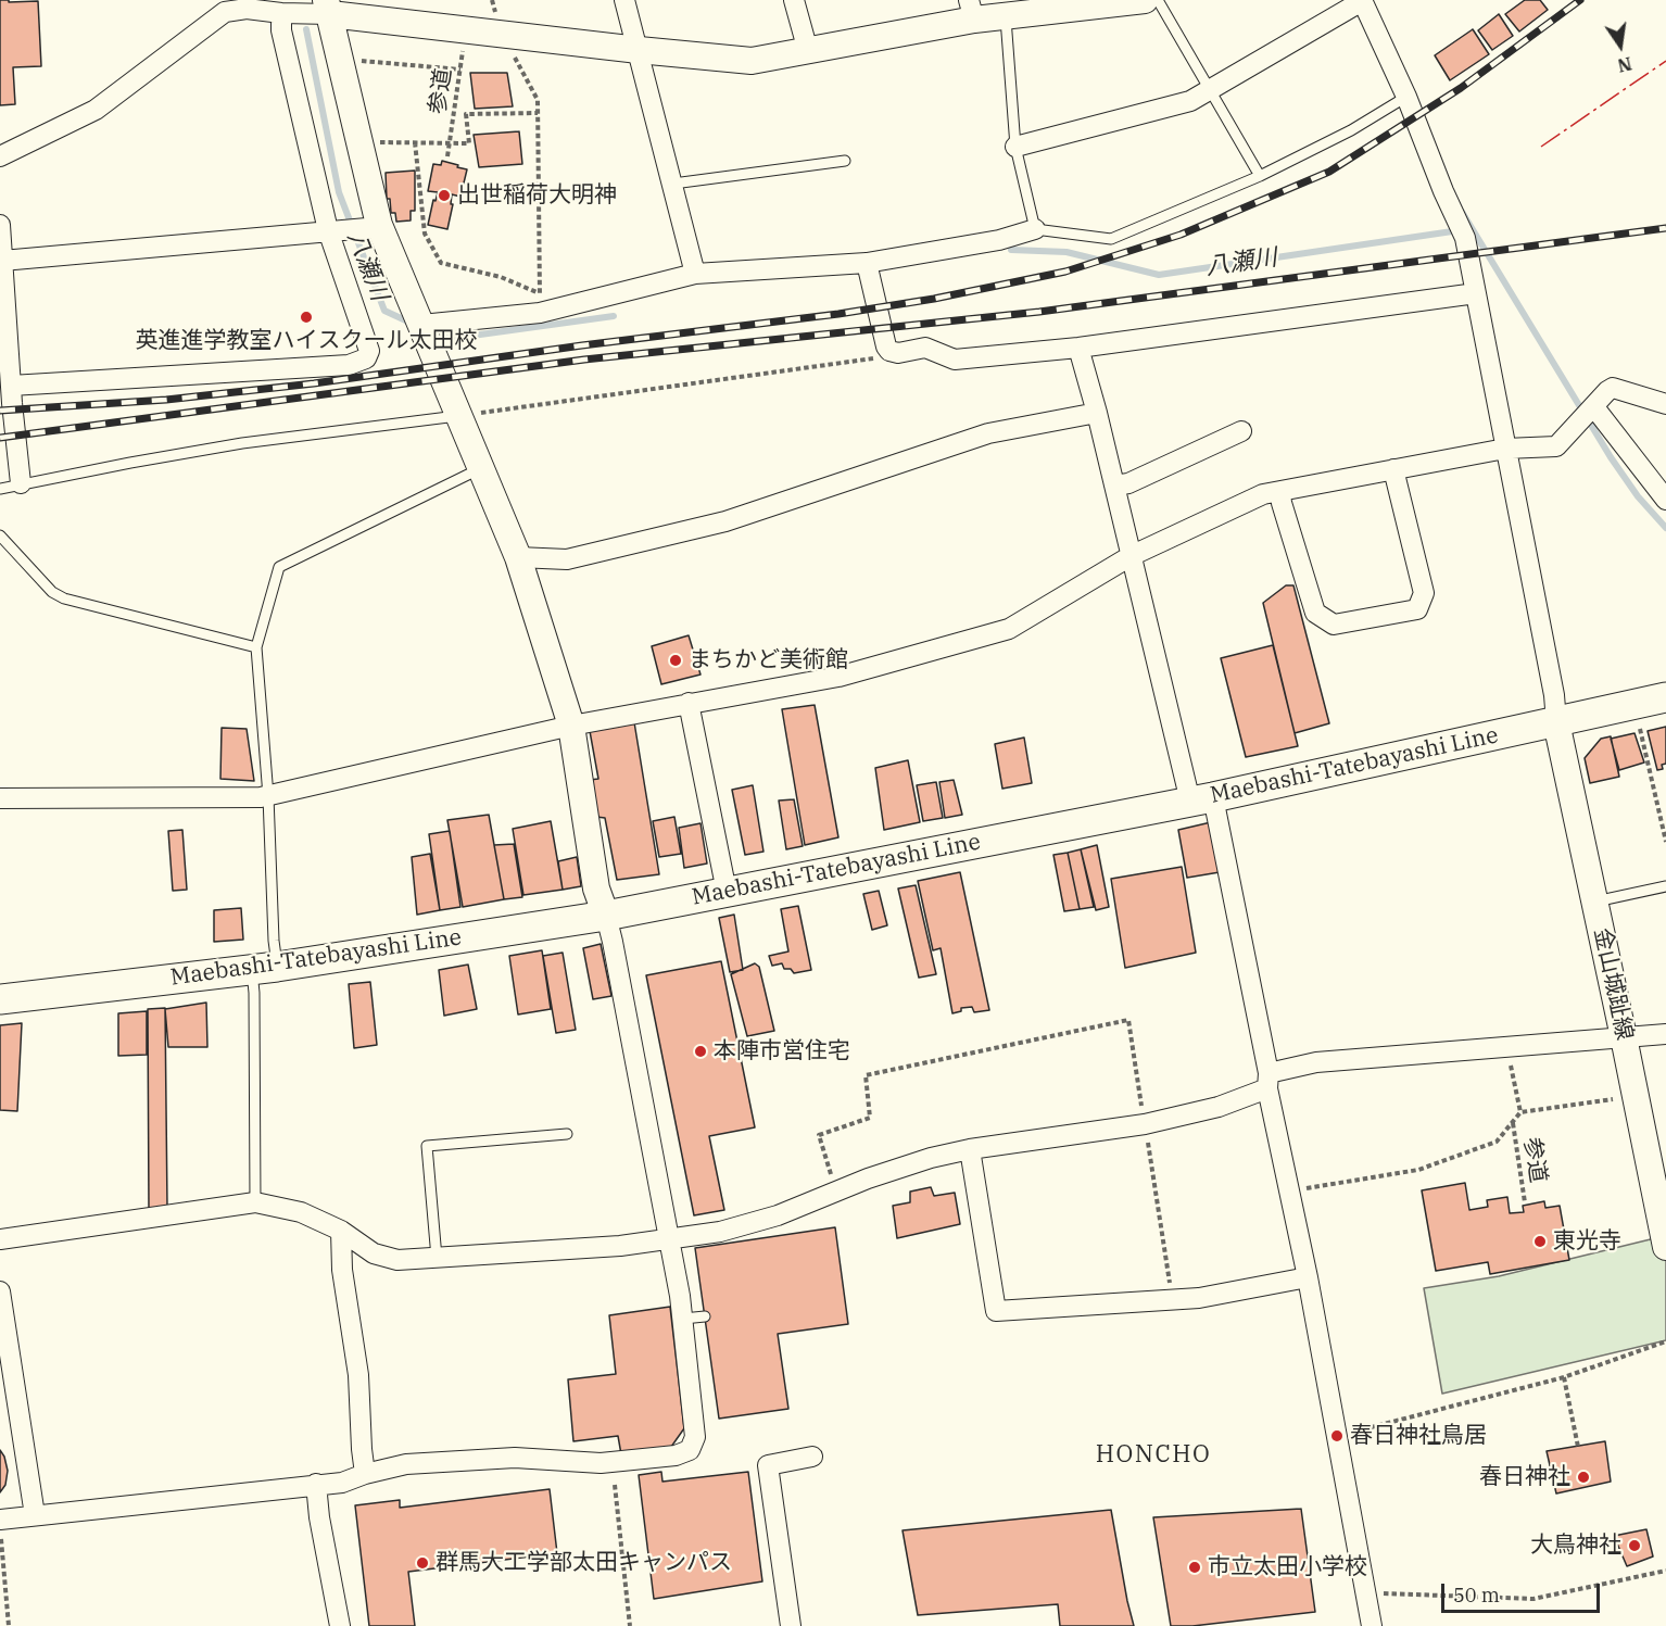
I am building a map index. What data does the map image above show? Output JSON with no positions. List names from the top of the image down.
{
  "streets": {
    "main road": ["Maebashi-Tatebayashi Line"],
    "street": ["金山城趾線"],
    "path": ["参道"]
  },
  "crossings": [
    ["Maebashi-Tatebayashi Line", "金山城趾線"]
  ],
  "districts": ["HONCHO"],
  "water": ["八瀬川"],
  "places": [
    "出世稲荷大明神",
    "英進進学教室ハイスクール太田校",
    "まちかど美術館",
    "本陣市営住宅",
    "東光寺",
    "春日神社鳥居",
    "春日神社",
    "大鳥神社",
    "群馬大工学部太田キャンパス",
    "市立太田小学校"
  ],
  "scale_bar": "50 m",
  "north": "bottom"
}
